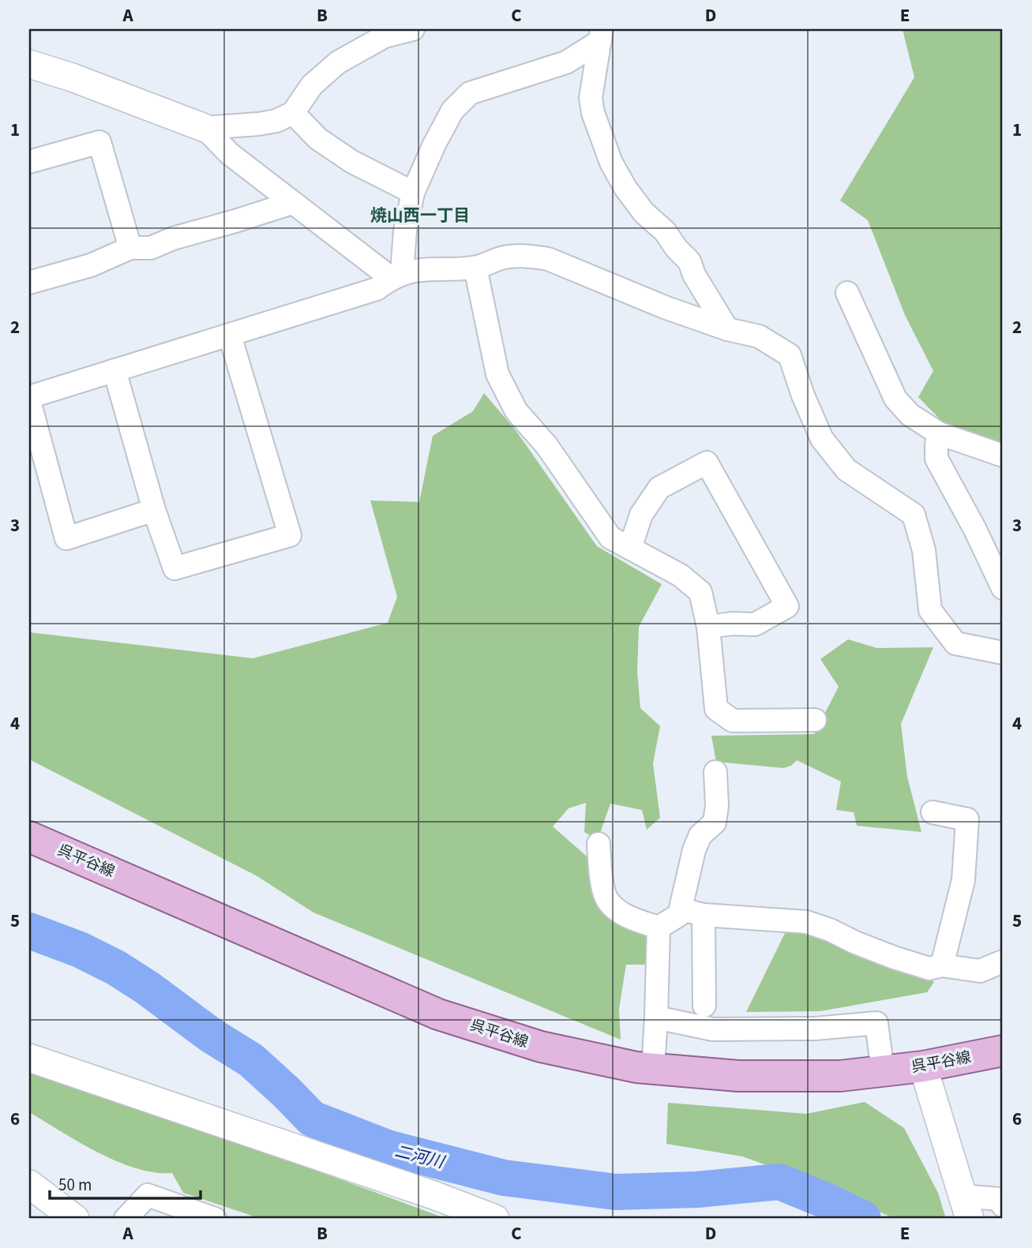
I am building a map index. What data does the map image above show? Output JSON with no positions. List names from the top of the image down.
{
  "streets": {
    "main road": ["呉平谷線"]
  },
  "districts": ["焼山西一丁目"],
  "water": ["二河川"],
  "scale_bar": "50 m",
  "grid": {
    "columns": [
      "A",
      "B",
      "C",
      "D",
      "E"
    ],
    "rows": [
      "1",
      "2",
      "3",
      "4",
      "5",
      "6"
    ]
  }
}
